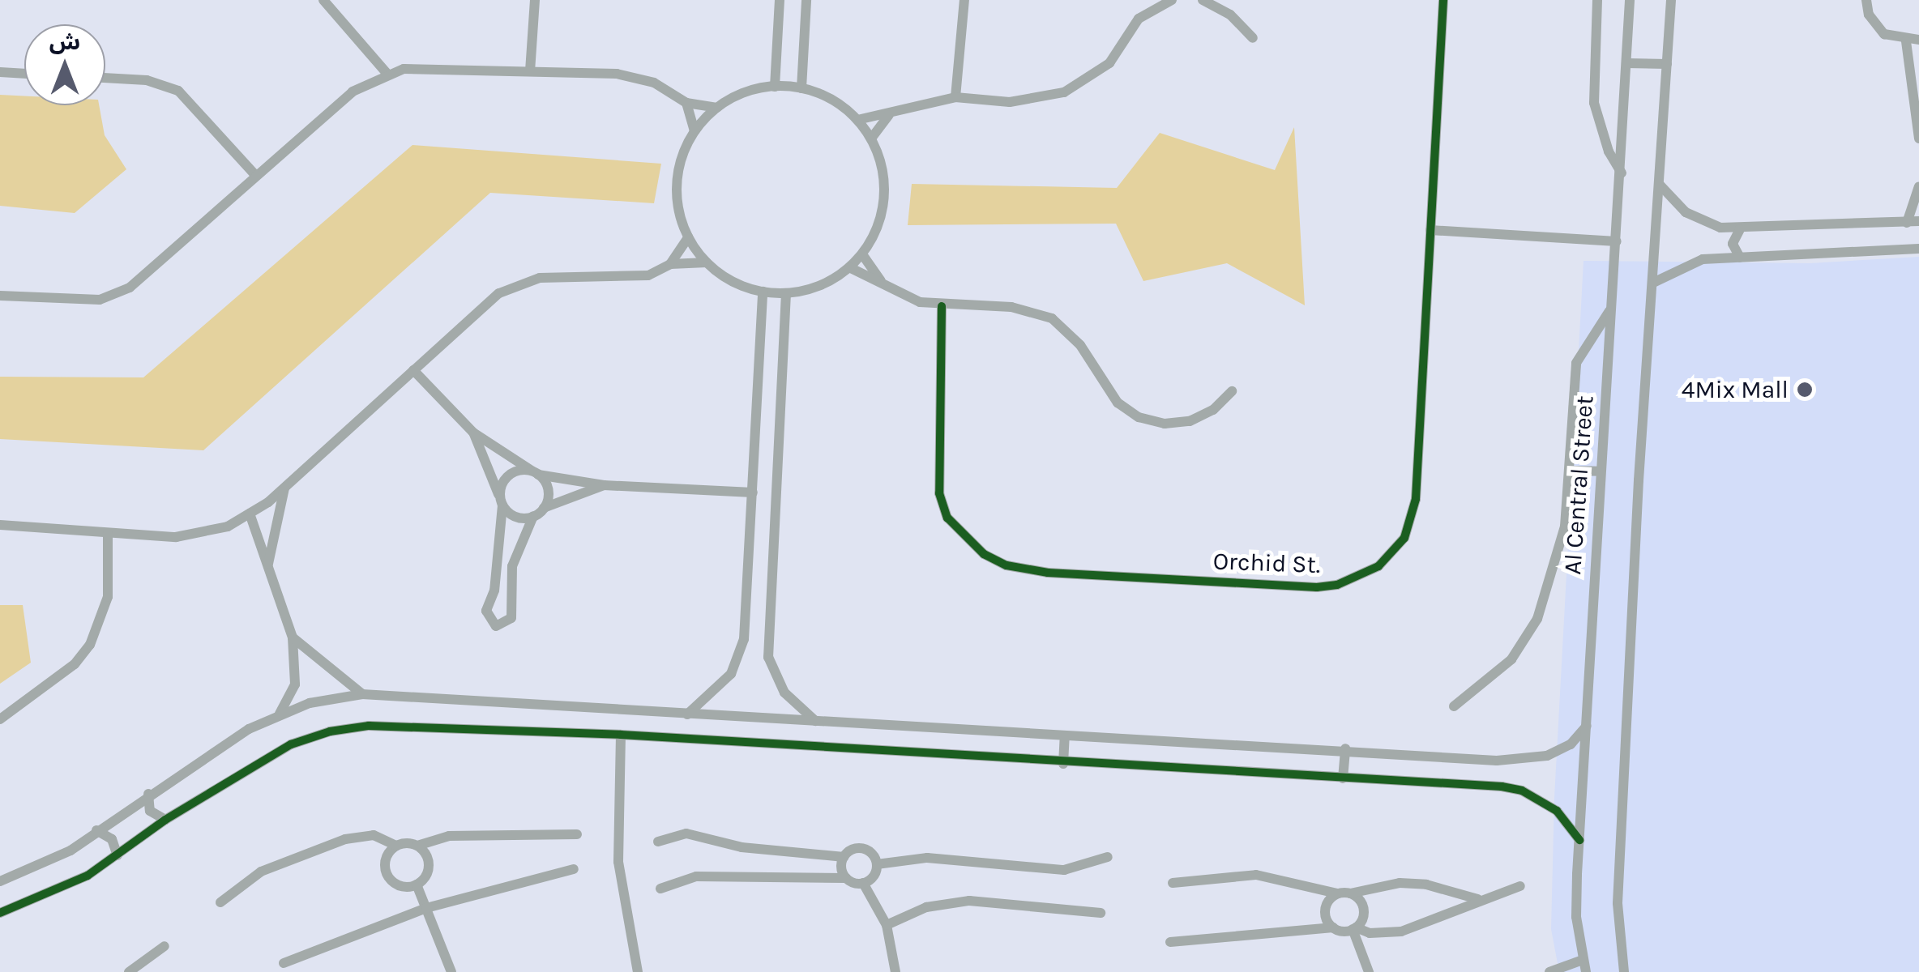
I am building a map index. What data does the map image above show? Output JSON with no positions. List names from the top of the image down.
{
  "streets": {
    "street": ["Al Central Street", "Orchid St."]
  },
  "places": ["4Mix Mall"],
  "north": "top"
}
